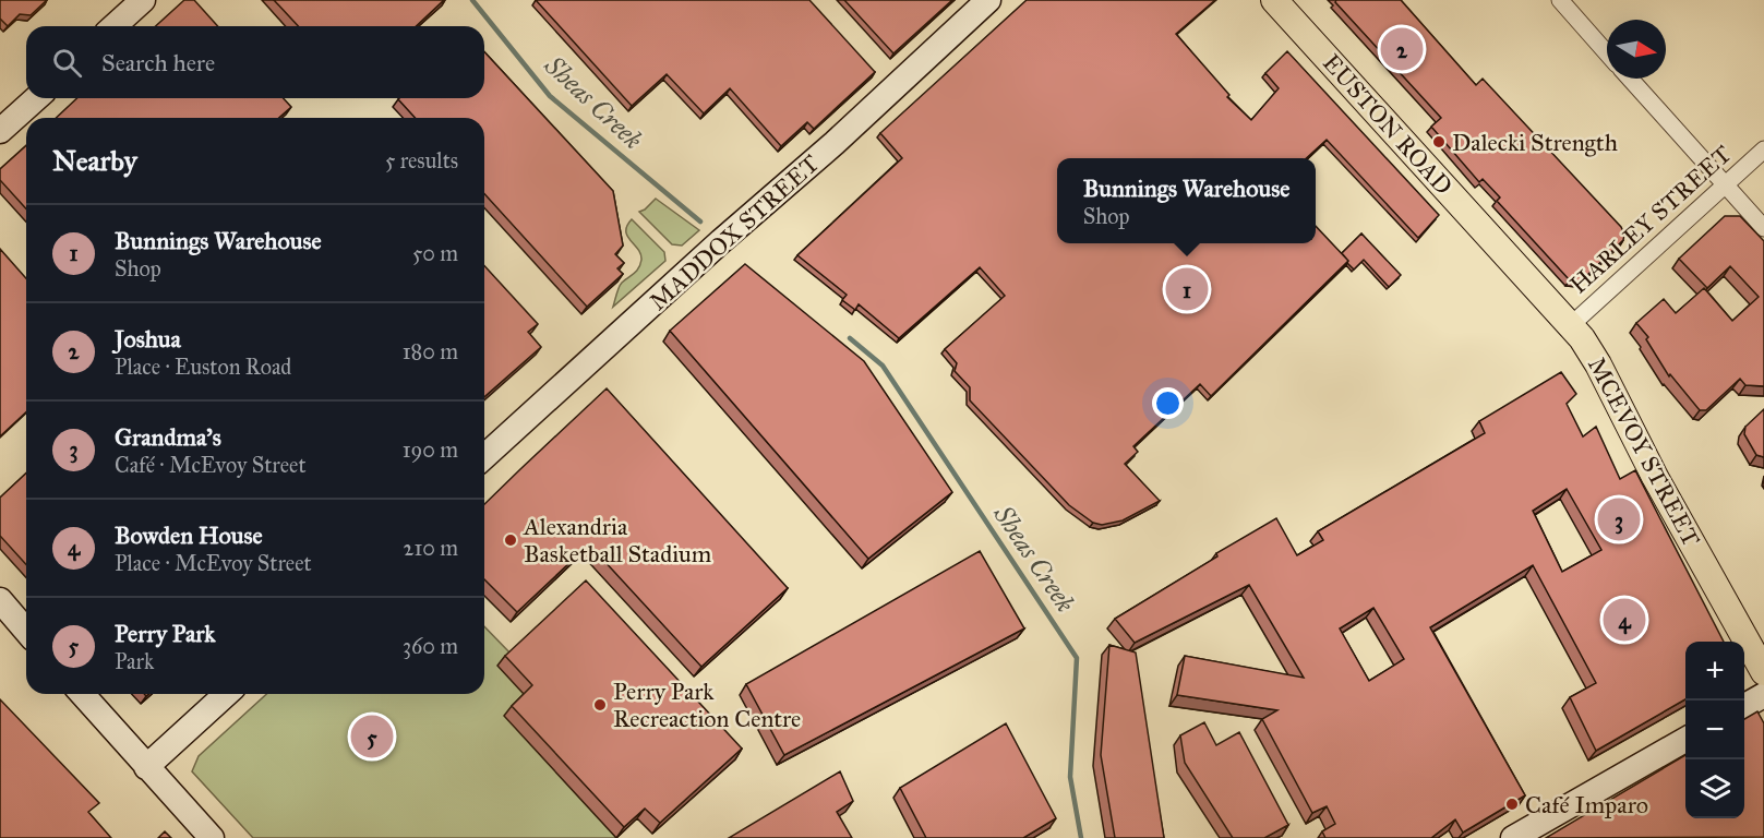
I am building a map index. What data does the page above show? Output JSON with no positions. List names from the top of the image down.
{
  "streets": {
    "main road": ["EUSTON ROAD", "MCEVOY STREET"],
    "street": ["HARLEY STREET", "MADDOX STREET"]
  },
  "crossings": [
    ["EUSTON ROAD", "MCEVOY STREET"],
    ["HARLEY STREET", "MCEVOY STREET"]
  ],
  "water": ["Sheas Creek"],
  "places": [
    "Dalecki Strength",
    "Alexandria Basketball Stadium",
    "Perry Park Recreaction Centre",
    "Café Imparo"
  ],
  "north": "right",
  "page": {
    "pins": [
      "2",
      "1",
      "3",
      "4",
      "5"
    ],
    "search": "Search here",
    "heading": ["Nearby", "5 results"],
    "popup": ["Bunnings Warehouse", "Shop"],
    "list": [
      {
        "mark": "1",
        "name": "Bunnings Warehouse",
        "note": "Shop",
        "value": "50 m"
      },
      {
        "mark": "2",
        "name": "Joshua",
        "note": "Place · Euston Road",
        "value": "180 m"
      },
      {
        "mark": "3",
        "name": "Grandma's",
        "note": "Café · McEvoy Street",
        "value": "190 m"
      },
      {
        "mark": "4",
        "name": "Bowden House",
        "note": "Place · McEvoy Street",
        "value": "210 m"
      },
      {
        "mark": "5",
        "name": "Perry Park",
        "note": "Park",
        "value": "360 m"
      }
    ],
    "map_buttons": ["+", "−"]
  }
}
